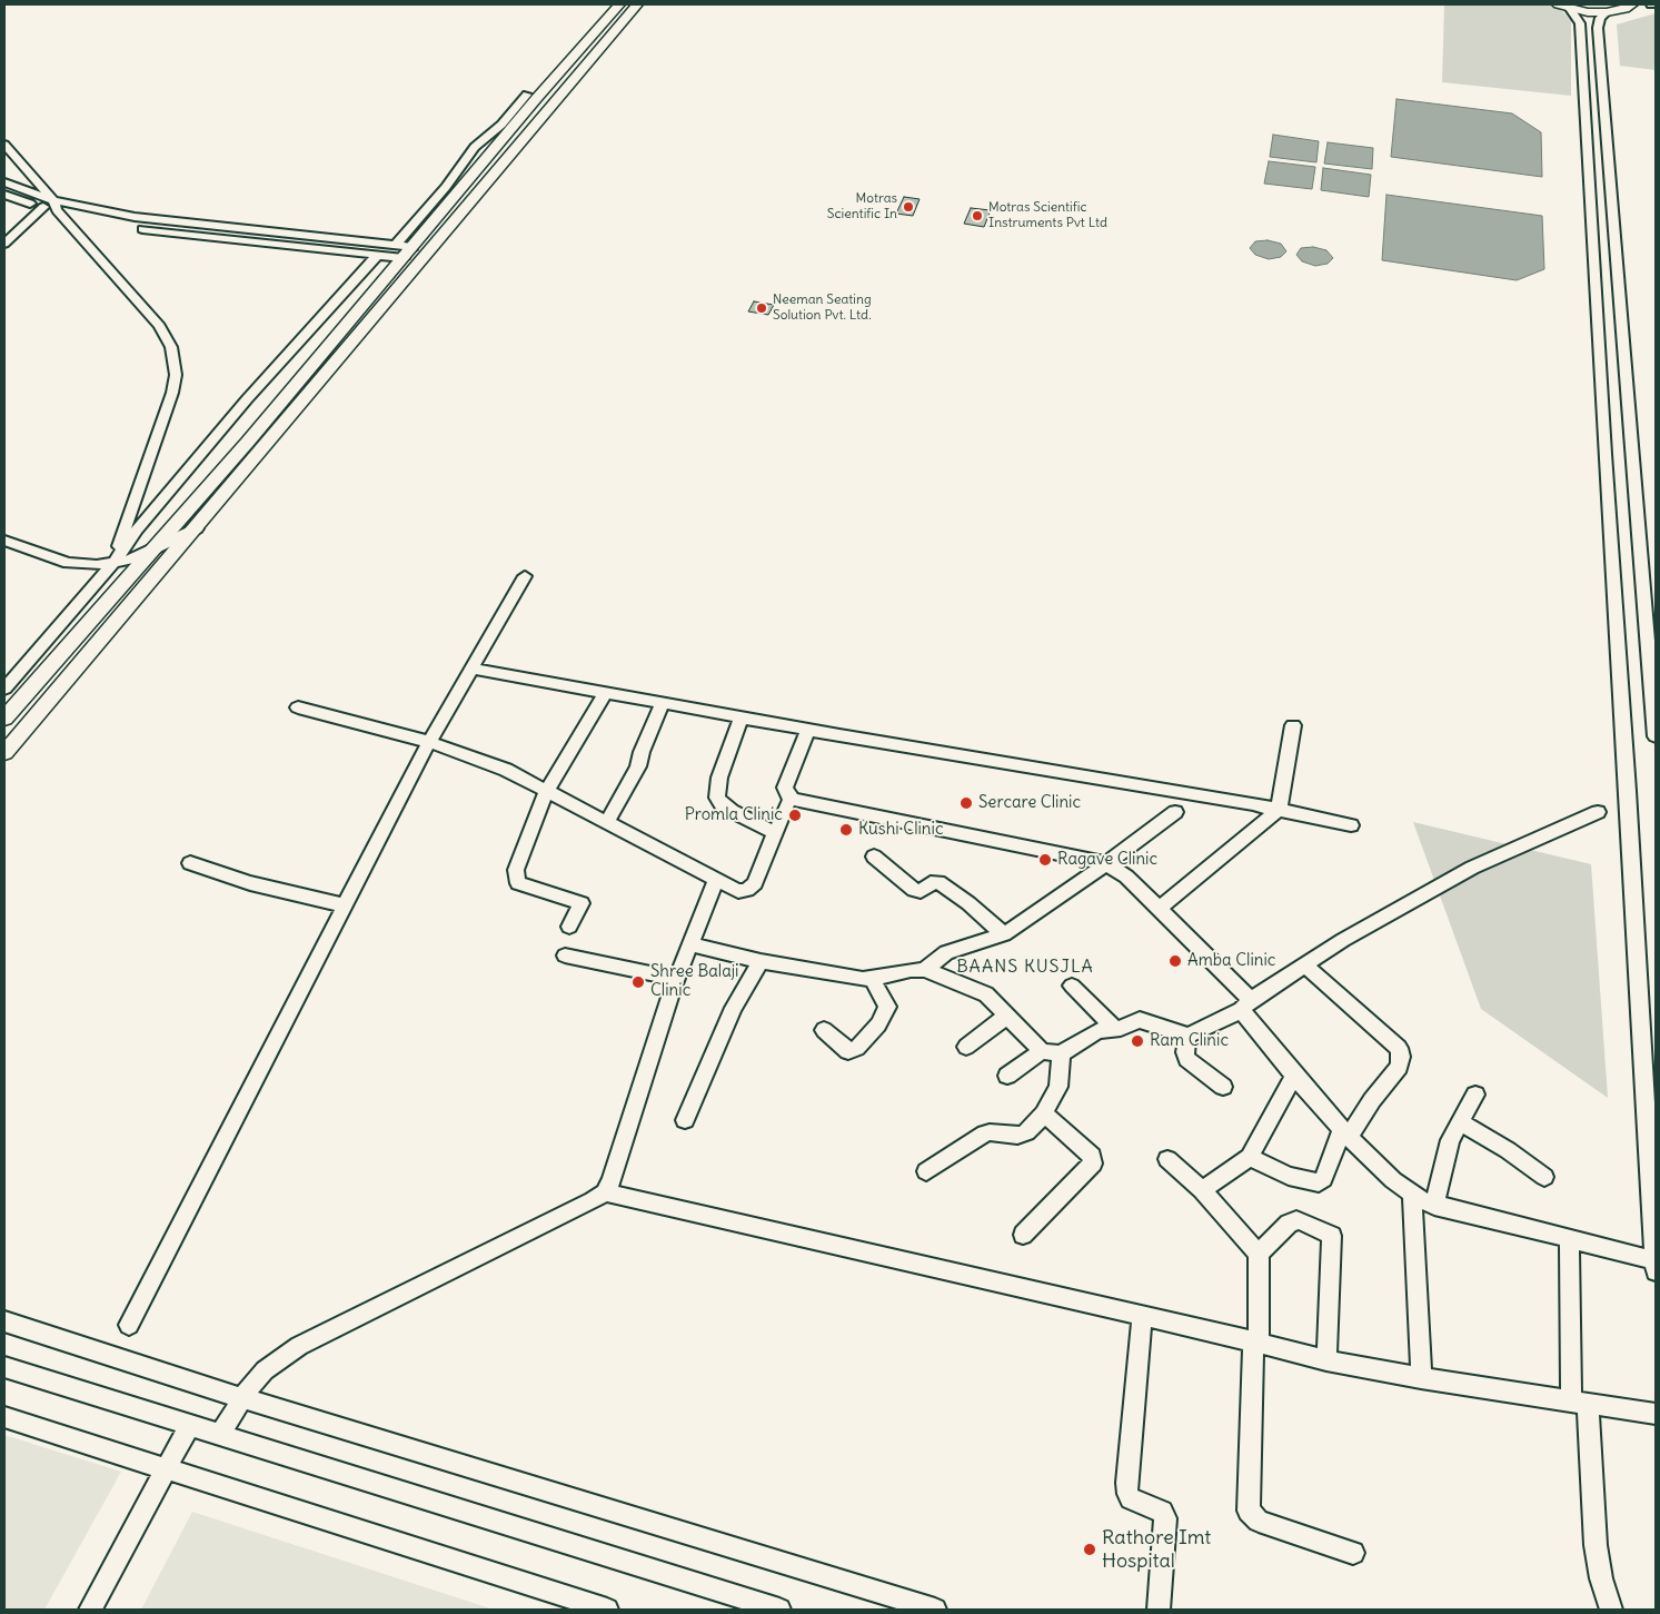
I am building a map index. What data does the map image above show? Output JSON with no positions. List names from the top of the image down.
{
  "districts": ["BAANS KUSJLA"],
  "places": [
    "Motras Scientific In",
    "Motras Scientific Instruments Pvt Ltd",
    "Neeman Seating Solution Pvt. Ltd.",
    "Sercare Clinic",
    "Promla Clinic",
    "Kushi Clinic",
    "Ragave Clinic",
    "Amba Clinic",
    "Shree Balaji Clinic",
    "Ram Clinic",
    "Rathore Imt Hospital"
  ]
}
